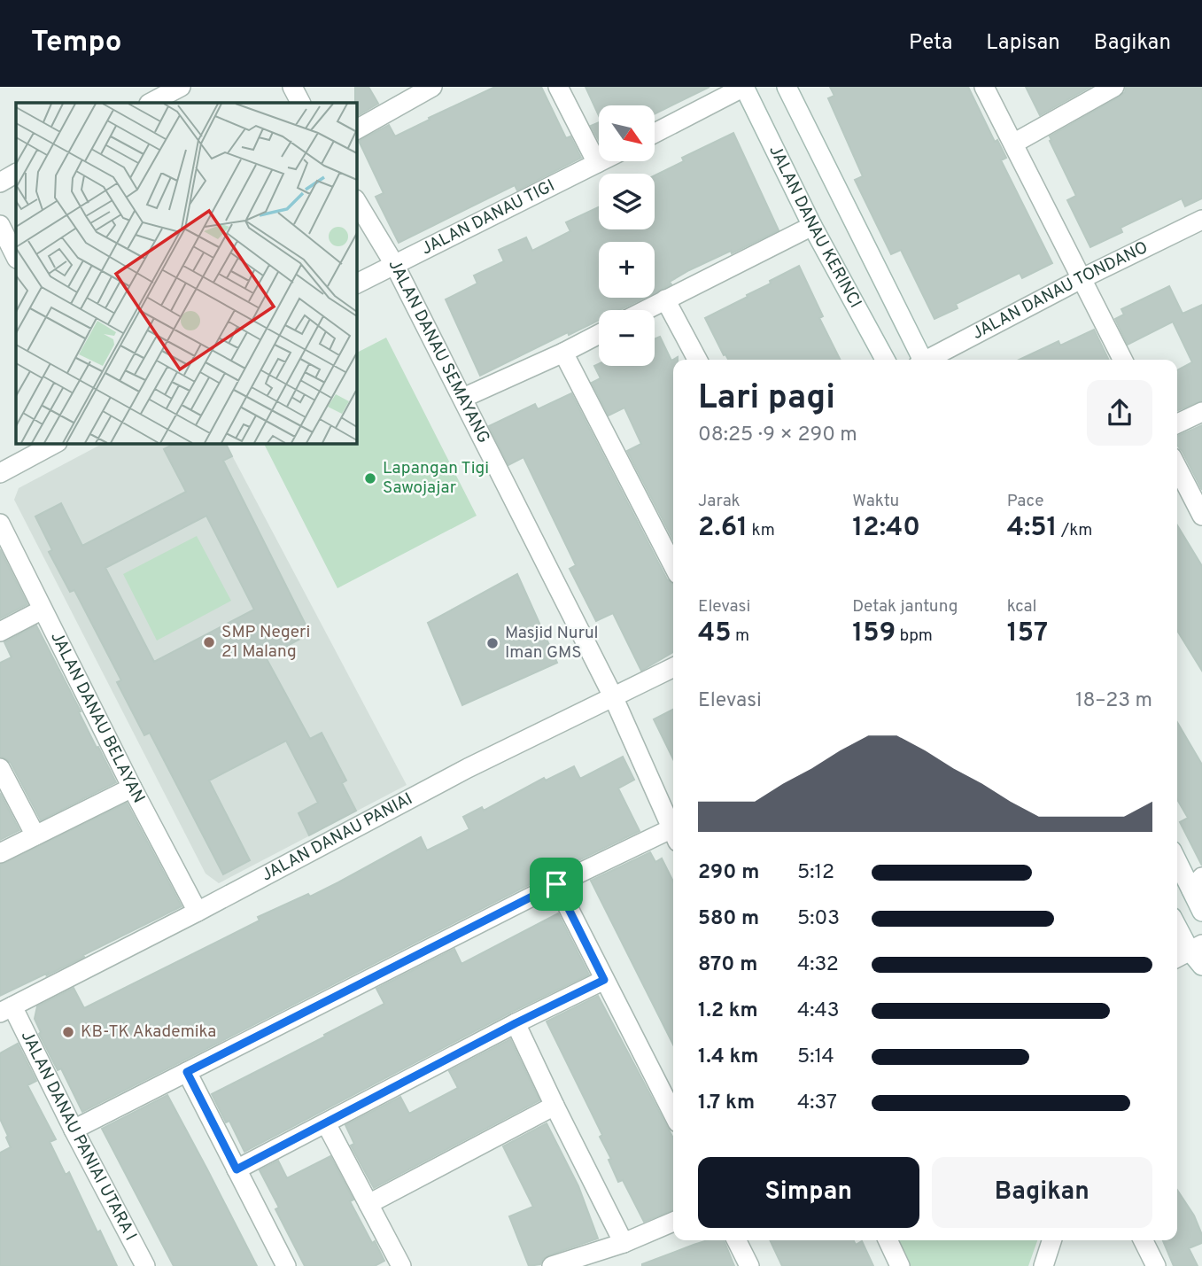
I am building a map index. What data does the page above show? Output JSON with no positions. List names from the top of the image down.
{
  "streets": {
    "street": [
      "JALAN DANAU TIGI",
      "JALAN DANAU KERINCI",
      "JALAN DANAU TONDANO",
      "JALAN DANAU SEMAYANG",
      "JALAN DANAU BELAYAN",
      "JALAN DANAU PANIAI",
      "JALAN DANAU PANIAI UTARA I"
    ]
  },
  "crossings": [
    ["JALAN DANAU TIGI", "JALAN DANAU SEMAYANG"],
    ["JALAN DANAU SEMAYANG", "JALAN DANAU PANIAI"],
    ["JALAN DANAU BELAYAN", "JALAN DANAU PANIAI"],
    ["JALAN DANAU PANIAI", "JALAN DANAU PANIAI UTARA I"]
  ],
  "places": [
    "Lapangan Tigi Sawojajar",
    "SMP Negeri 21 Malang",
    "Masjid Nurul Iman GMS",
    "KB-TK Akademika"
  ],
  "north": "bottom right",
  "page": {
    "header": "Tempo",
    "nav": ["Peta", "Lapisan", "Bagikan"],
    "map_buttons": ["+", "−"],
    "heading": ["Lari pagi", "08:25 · 9 × 290 m"],
    "stats": [
      ["Jarak", "2.61 km"],
      ["Waktu", "12:40"],
      ["Pace", "4:51 /km"],
      ["Elevasi", "45 m"],
      ["Detak jantung", "159 bpm"],
      ["kcal", "157"]
    ],
    "chart": ["Elevasi", "18–23 m"],
    "list": [
      {
        "name": "290 m",
        "note": "5:12"
      },
      {
        "name": "580 m",
        "note": "5:03"
      },
      {
        "name": "870 m",
        "note": "4:32"
      },
      {
        "name": "1.2 km",
        "note": "4:43"
      },
      {
        "name": "1.4 km",
        "note": "5:14"
      },
      {
        "name": "1.7 km",
        "note": "4:37"
      }
    ],
    "buttons": ["Simpan", "Bagikan"]
  }
}
